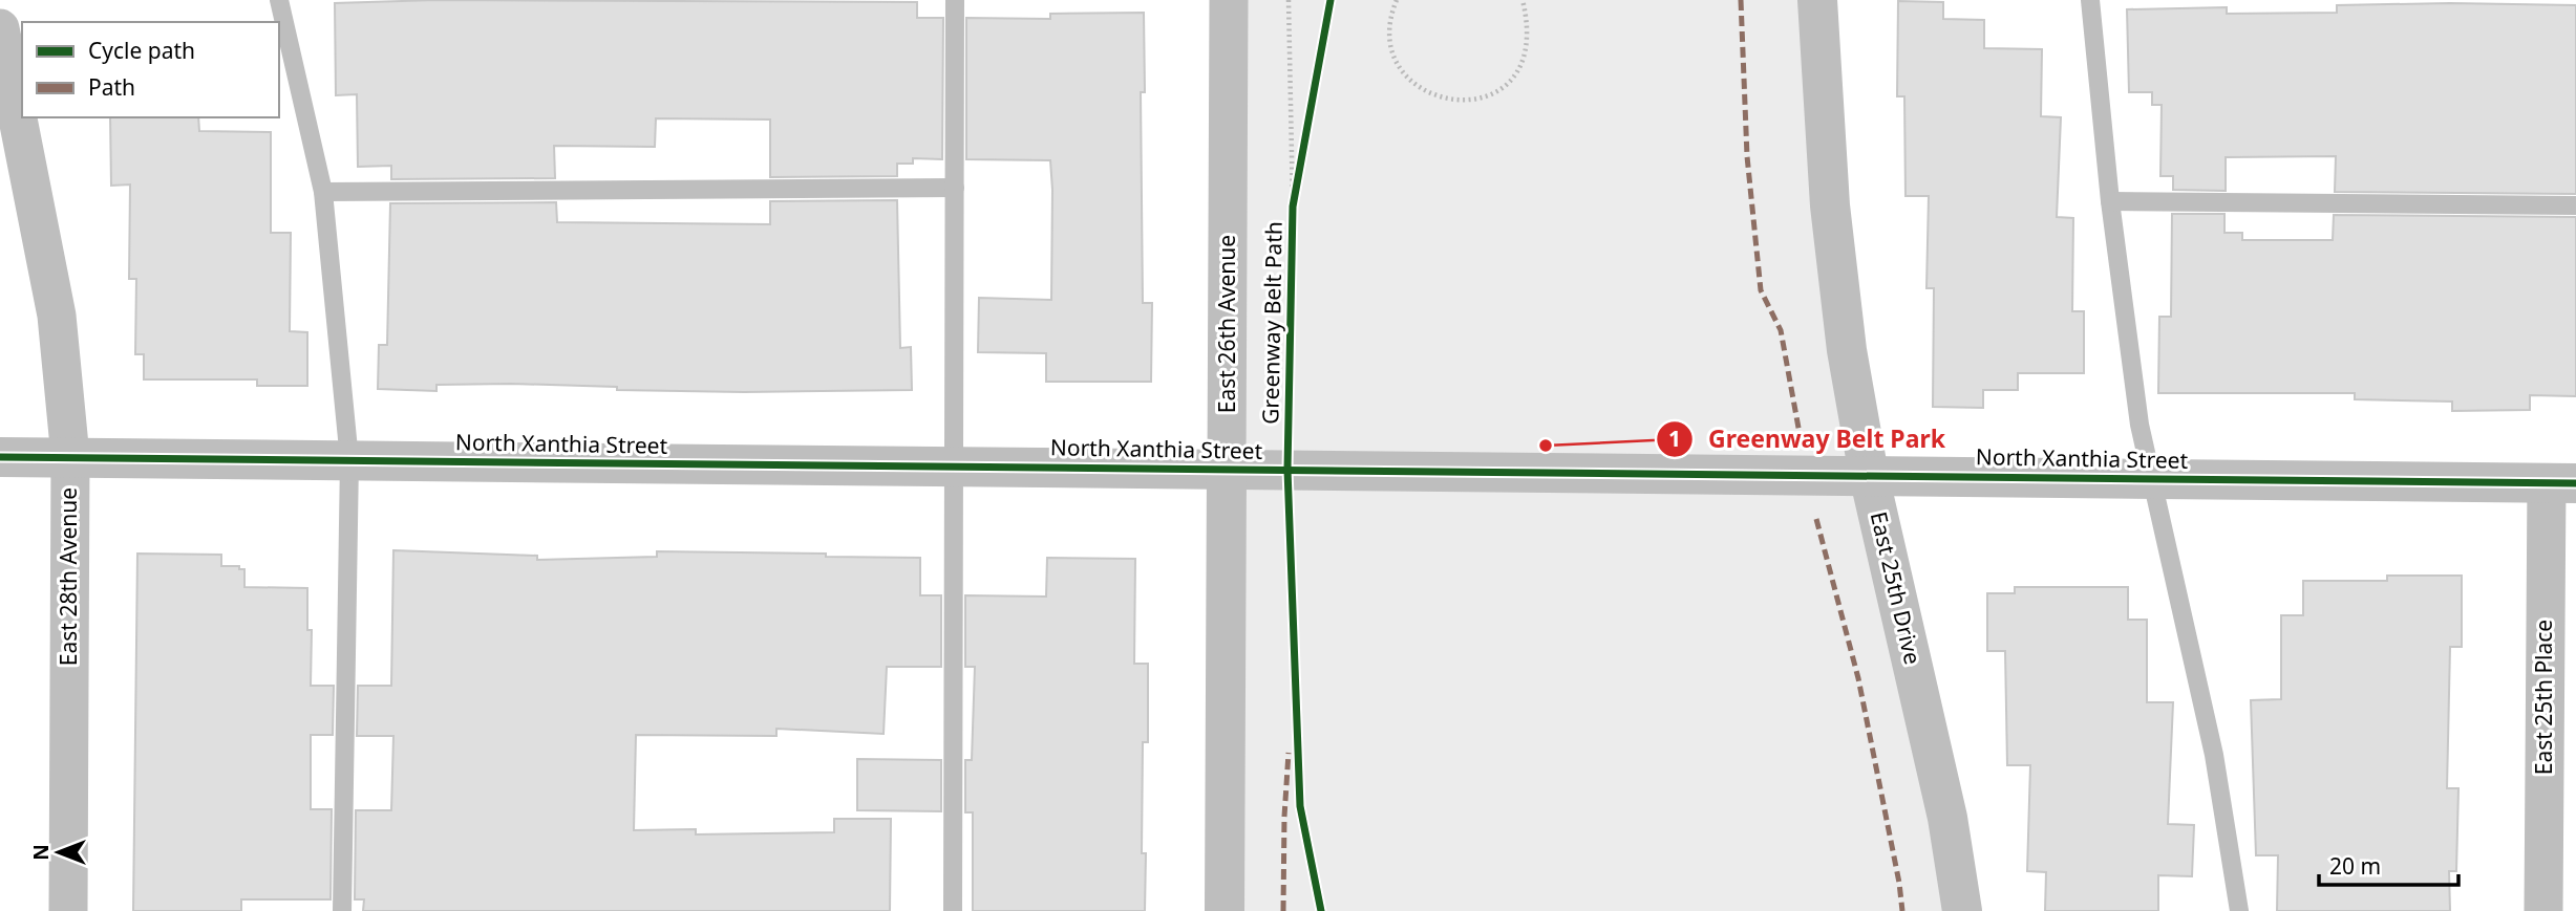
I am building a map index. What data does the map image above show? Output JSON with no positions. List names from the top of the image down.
{
  "streets": {
    "street": [
      "East 26th Avenue",
      "North Xanthia Street",
      "East 28th Avenue",
      "East 25th Drive",
      "East 25th Place"
    ],
    "cycle path": ["Greenway Belt Path"]
  },
  "crossings": [
    ["East 26th Avenue", "North Xanthia Street"],
    ["North Xanthia Street", "East 28th Avenue"],
    ["North Xanthia Street", "East 25th Drive"],
    ["North Xanthia Street", "East 25th Place"]
  ],
  "places": ["Greenway Belt Park"],
  "legend": ["Cycle path", "Path"],
  "scale_bar": "20 m",
  "north": "left"
}
